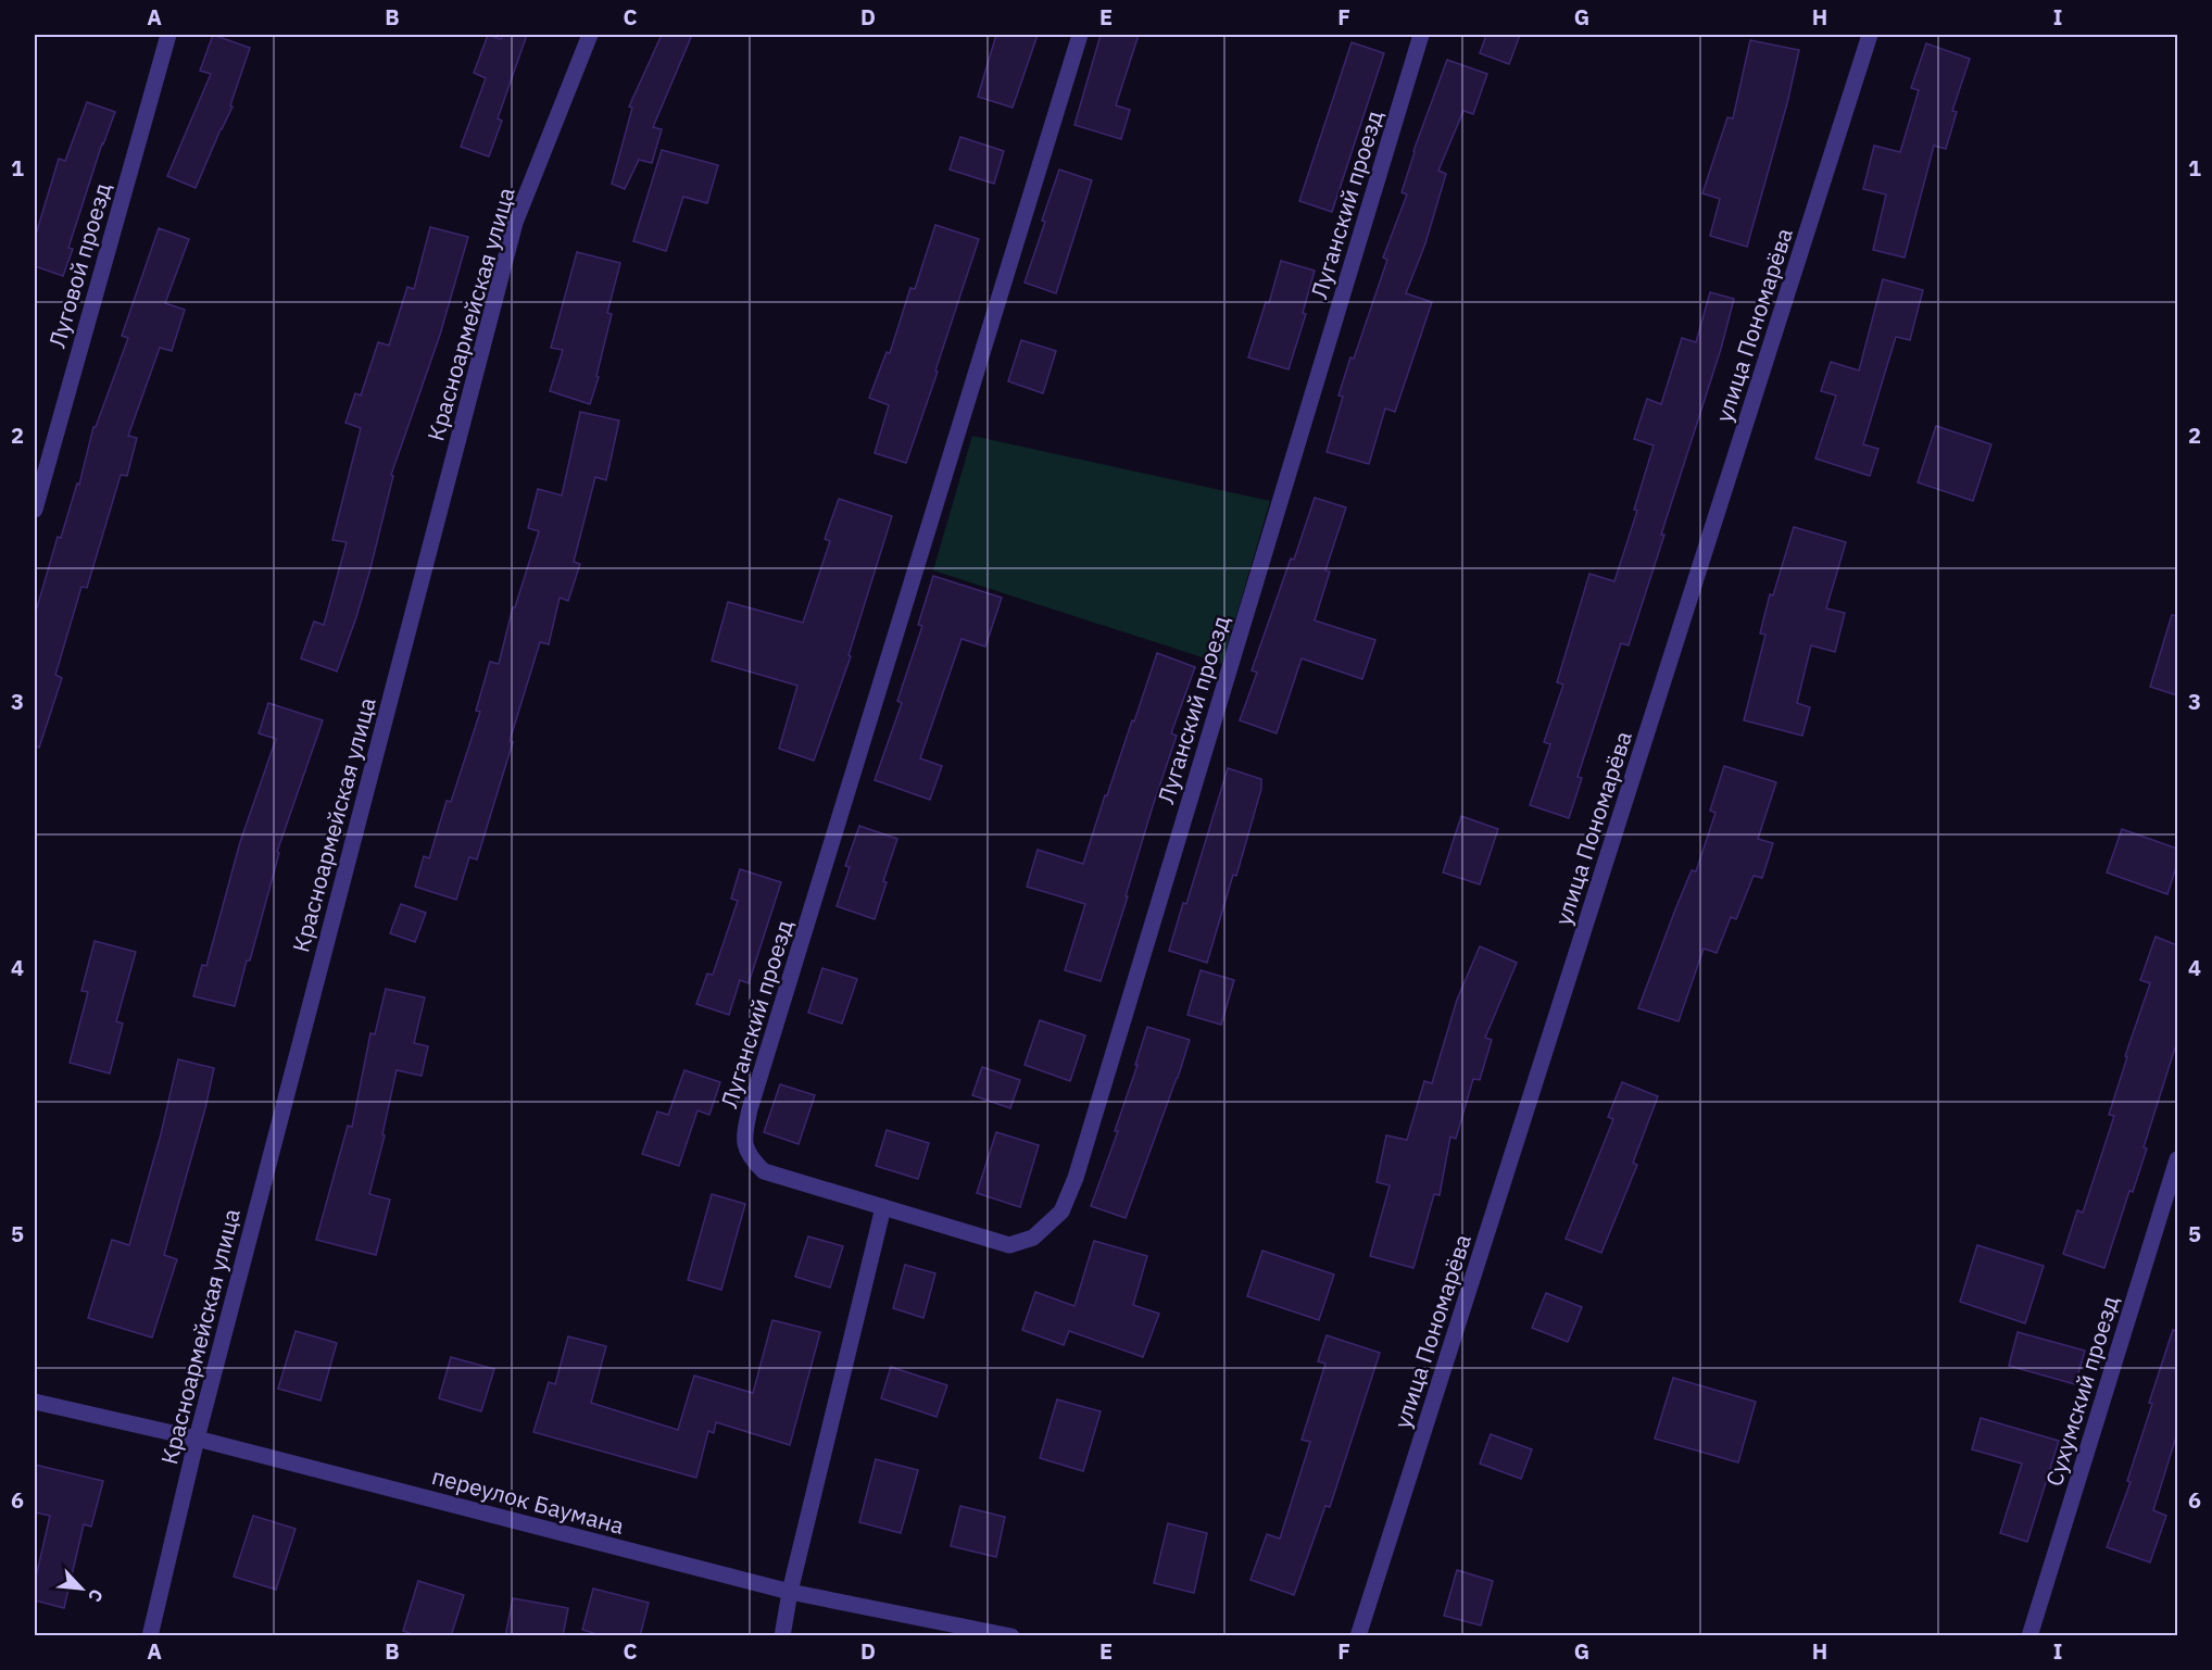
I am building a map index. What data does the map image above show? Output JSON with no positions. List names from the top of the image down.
{
  "streets": {
    "street": [
      "Луганский проезд",
      "Луговой проезд",
      "Красноармейская улица",
      "улица Пономарёва",
      "Сухумский проезд",
      "переулок Баумана"
    ]
  },
  "crossings": [
    ["Красноармейская улица", "переулок Баумана"]
  ],
  "north": "bottom right",
  "grid": {
    "columns": [
      "A",
      "B",
      "C",
      "D",
      "E",
      "F",
      "G",
      "H",
      "I"
    ],
    "rows": [
      "1",
      "2",
      "3",
      "4",
      "5",
      "6"
    ]
  }
}
